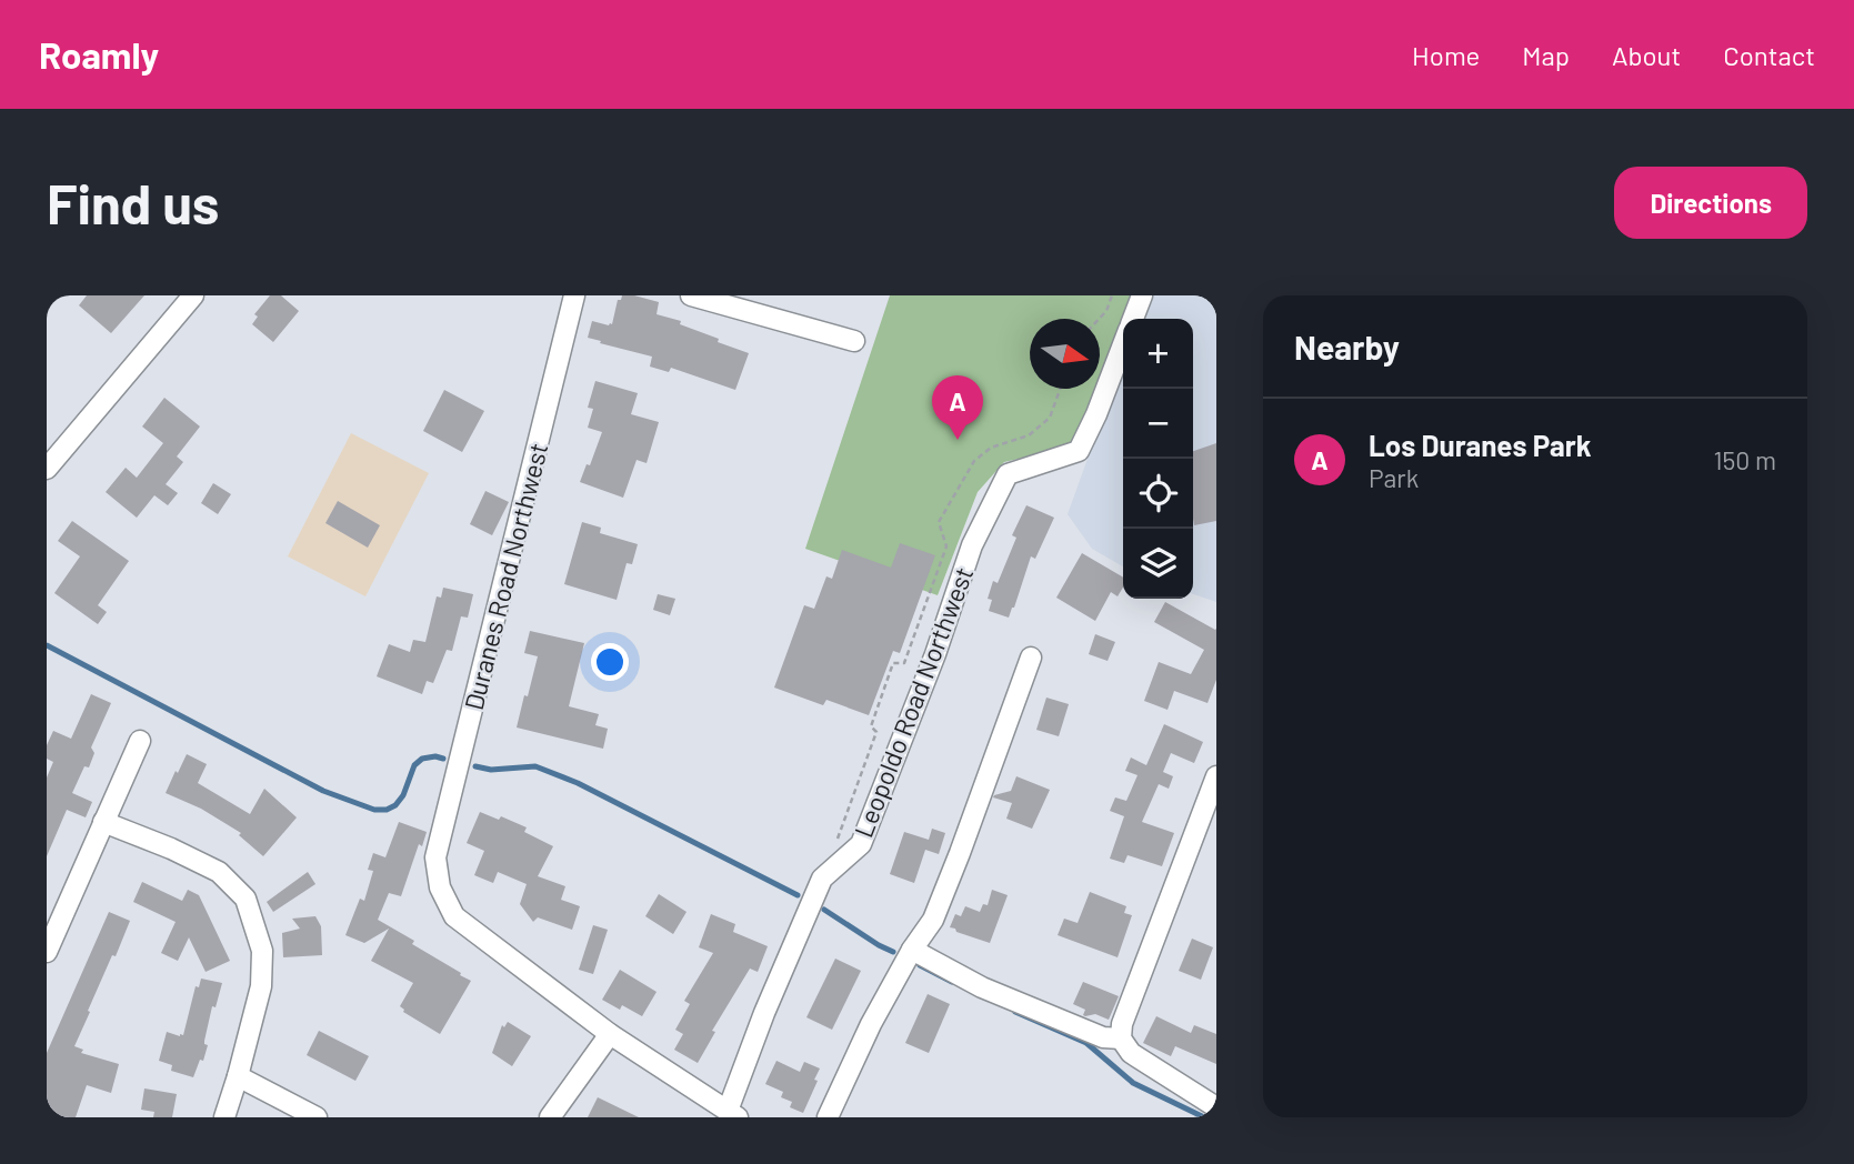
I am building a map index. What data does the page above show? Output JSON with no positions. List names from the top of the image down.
{
  "streets": {
    "street": ["Duranes Road Northwest", "Leopoldo Road Northwest"]
  },
  "north": "right",
  "page": {
    "header": "Roamly",
    "nav": [
      "Home",
      "Map",
      "About",
      "Contact"
    ],
    "buttons": "Directions",
    "title": "Find us",
    "heading": "Nearby",
    "map_buttons": ["+", "−"],
    "pins": "A",
    "list": [
      {
        "mark": "A",
        "name": "Los Duranes Park",
        "note": "Park",
        "value": "150 m"
      }
    ]
  }
}
